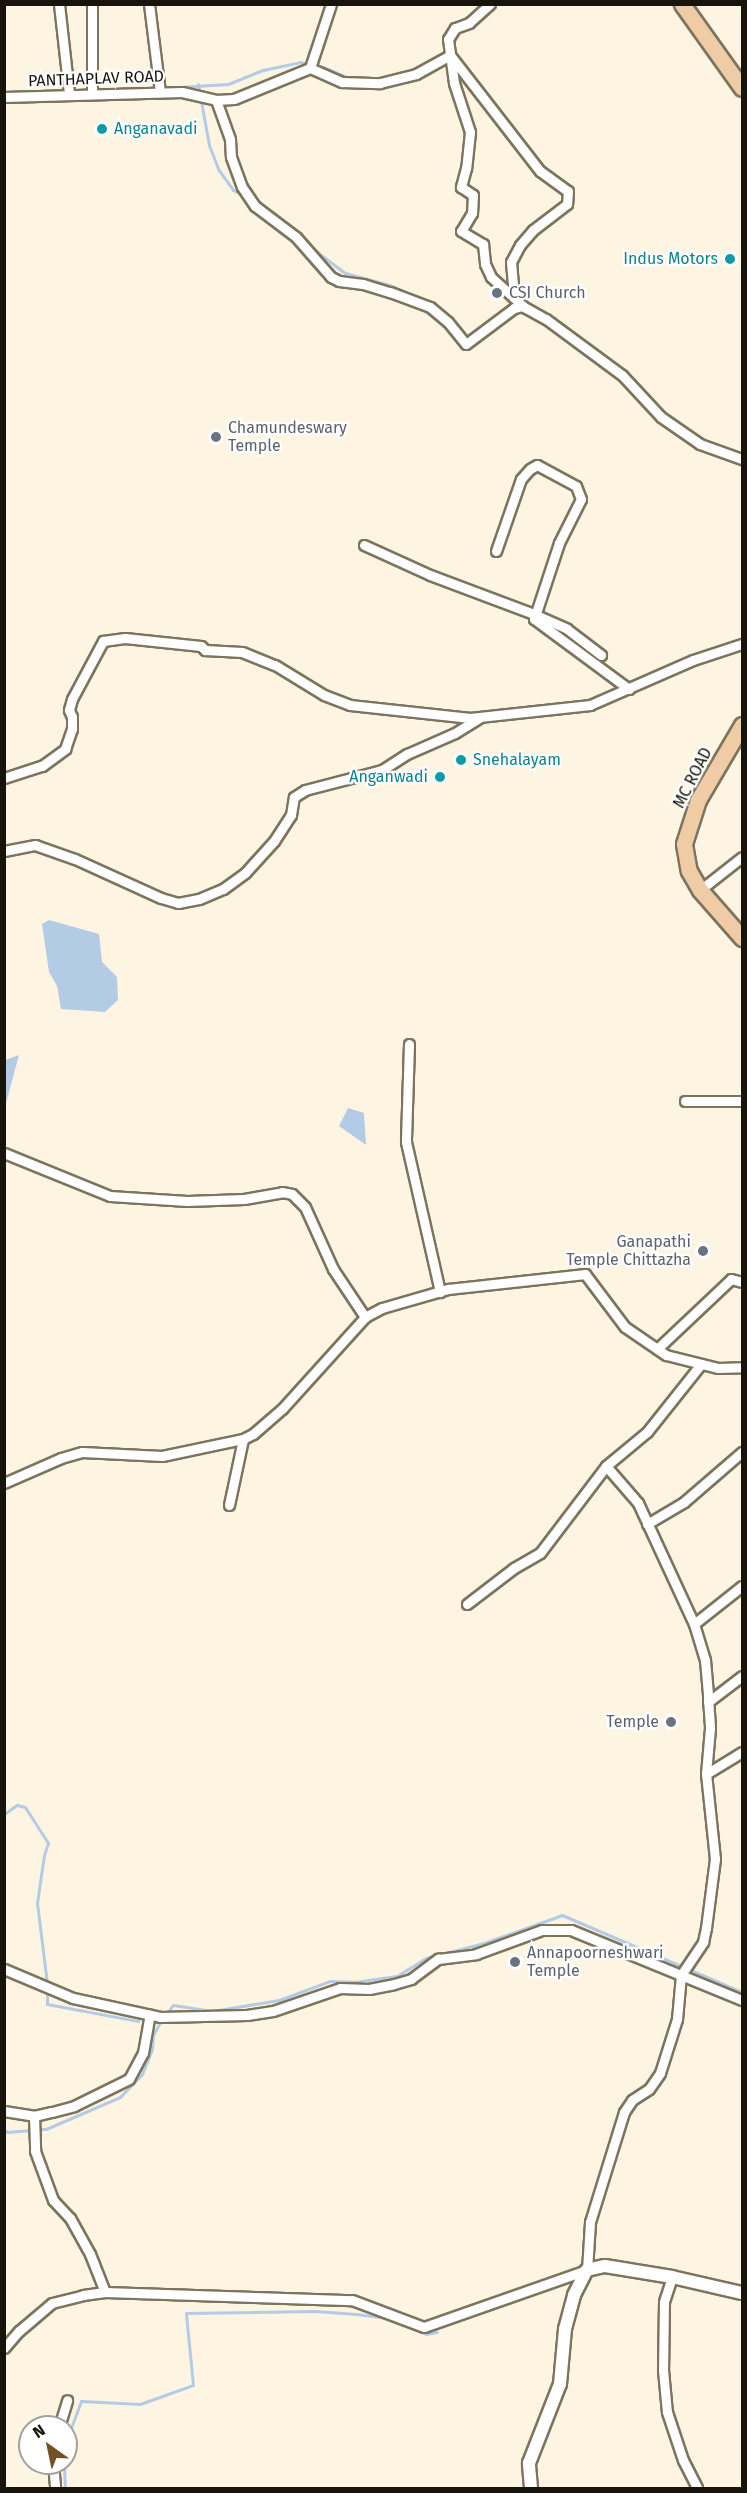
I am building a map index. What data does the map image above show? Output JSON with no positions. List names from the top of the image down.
{
  "streets": {
    "main road": ["MC ROAD"],
    "street": ["PANTHAPLAV ROAD"]
  },
  "places": [
    "Anganavadi",
    "Indus Motors",
    "CSI Church",
    "Chamundeswary Temple",
    "Snehalayam",
    "Anganwadi",
    "Ganapathi Temple Chittazha",
    "Temple",
    "Annapoorneshwari Temple"
  ],
  "north": "top left"
}
